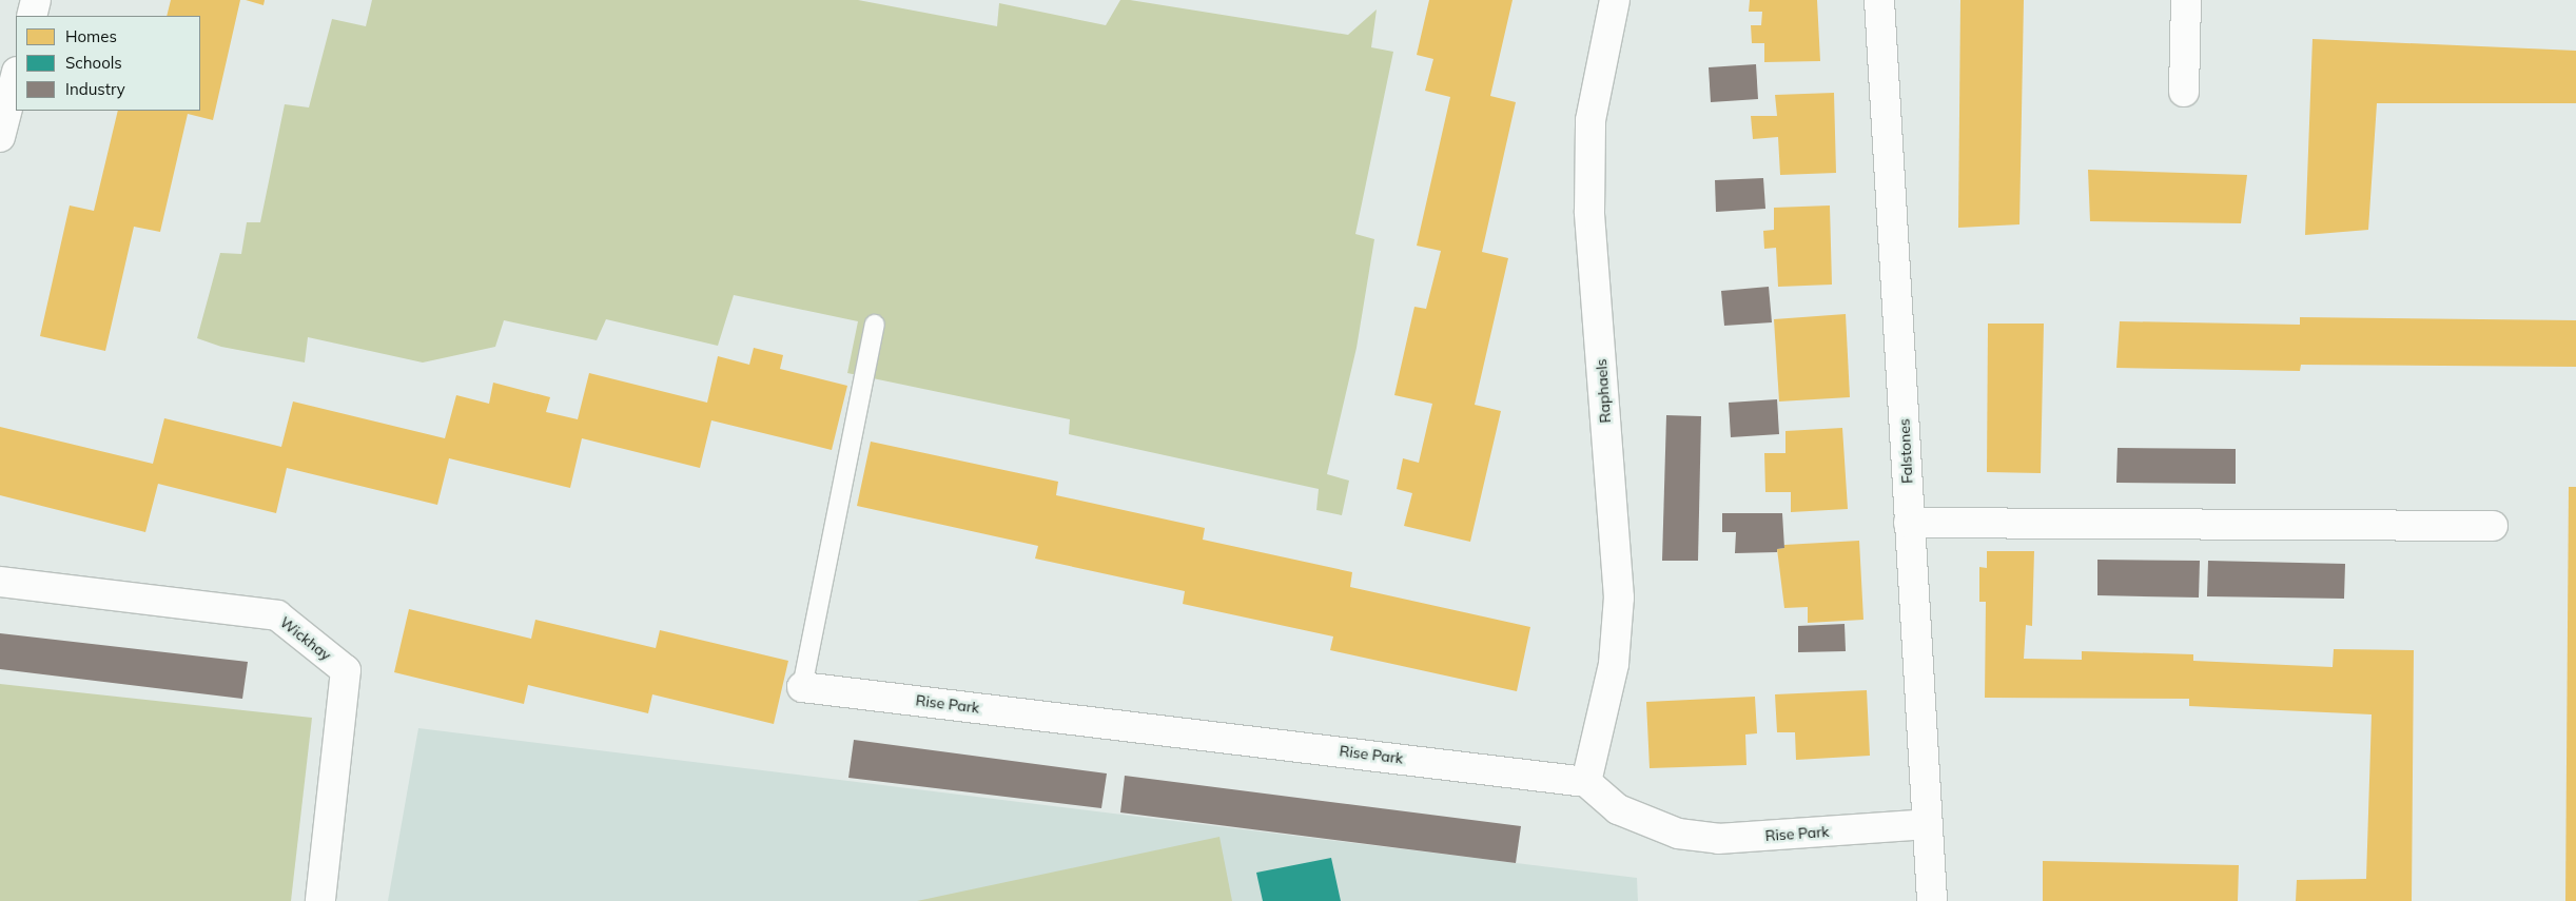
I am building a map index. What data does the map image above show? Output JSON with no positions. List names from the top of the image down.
{
  "streets": {
    "street": [
      "Raphaels",
      "Falstones",
      "Wickhay",
      "Rise Park"
    ]
  },
  "crossings": [
    ["Raphaels", "Rise Park"],
    ["Falstones", "Rise Park"]
  ],
  "legend": ["Homes", "Schools", "Industry"]
}
